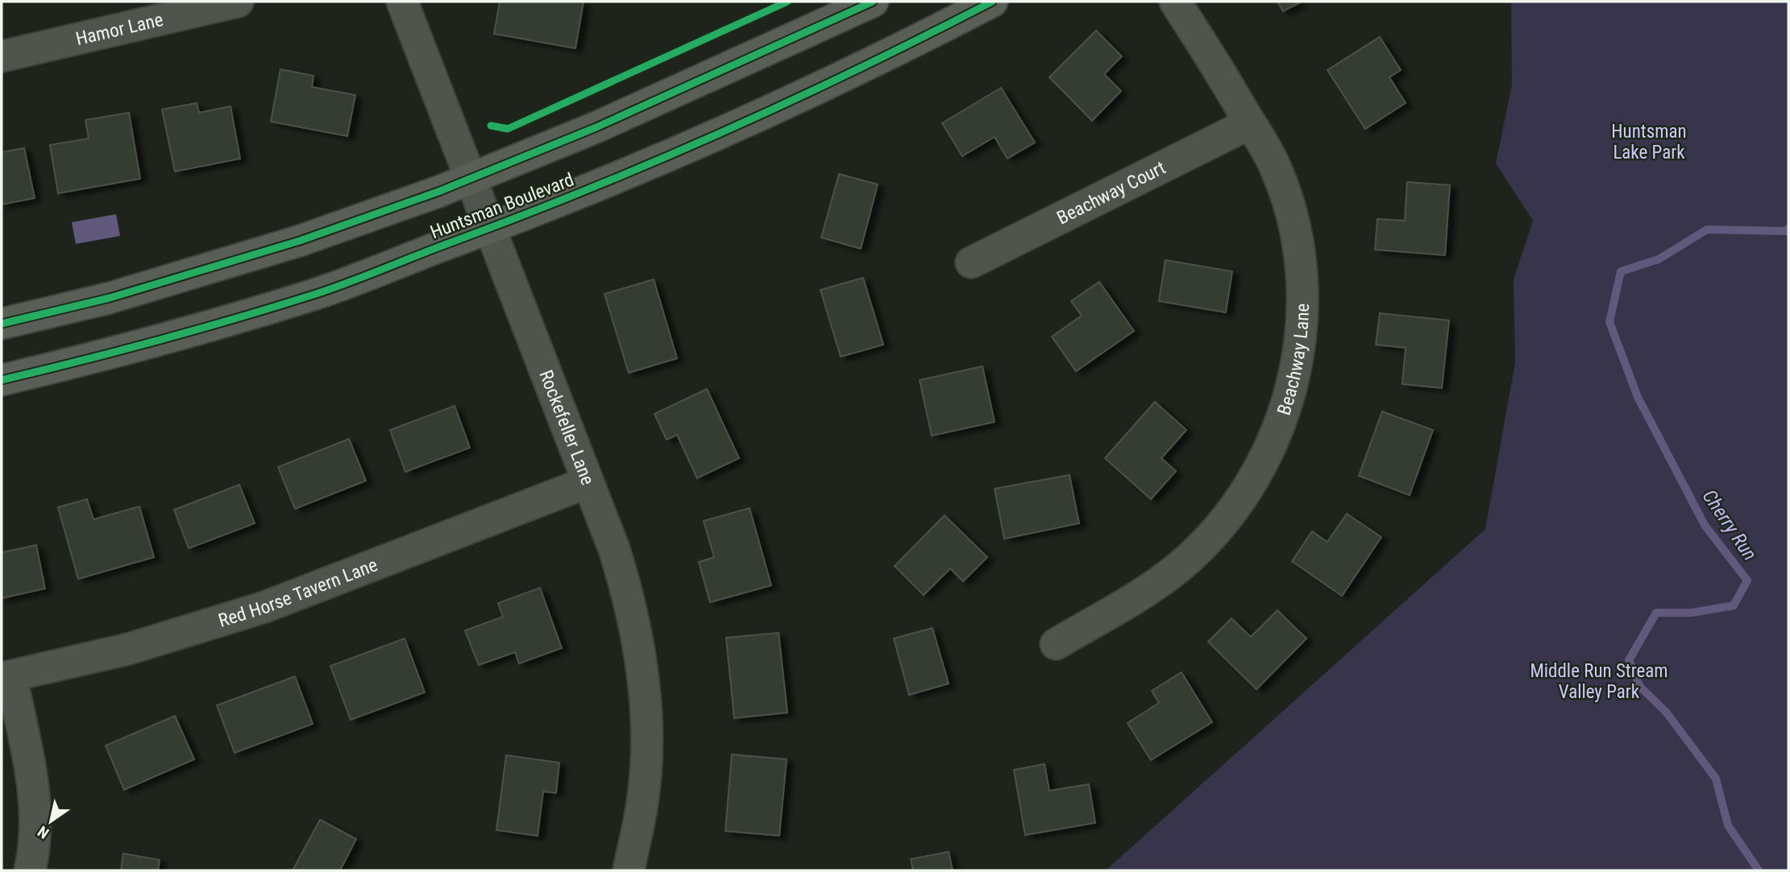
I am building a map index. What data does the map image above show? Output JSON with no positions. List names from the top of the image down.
{
  "streets": {
    "street": [
      "Hamor Lane",
      "Beachway Court",
      "Huntsman Boulevard",
      "Beachway Lane",
      "Rockefeller Lane",
      "Red Horse Tavern Lane"
    ]
  },
  "crossings": [
    ["Beachway Court", "Beachway Lane"],
    ["Huntsman Boulevard", "Rockefeller Lane"],
    ["Rockefeller Lane", "Red Horse Tavern Lane"]
  ],
  "water": ["Cherry Run"],
  "parks": ["Huntsman Lake Park", "Middle Run Stream Valley Park"],
  "north": "bottom left"
}
